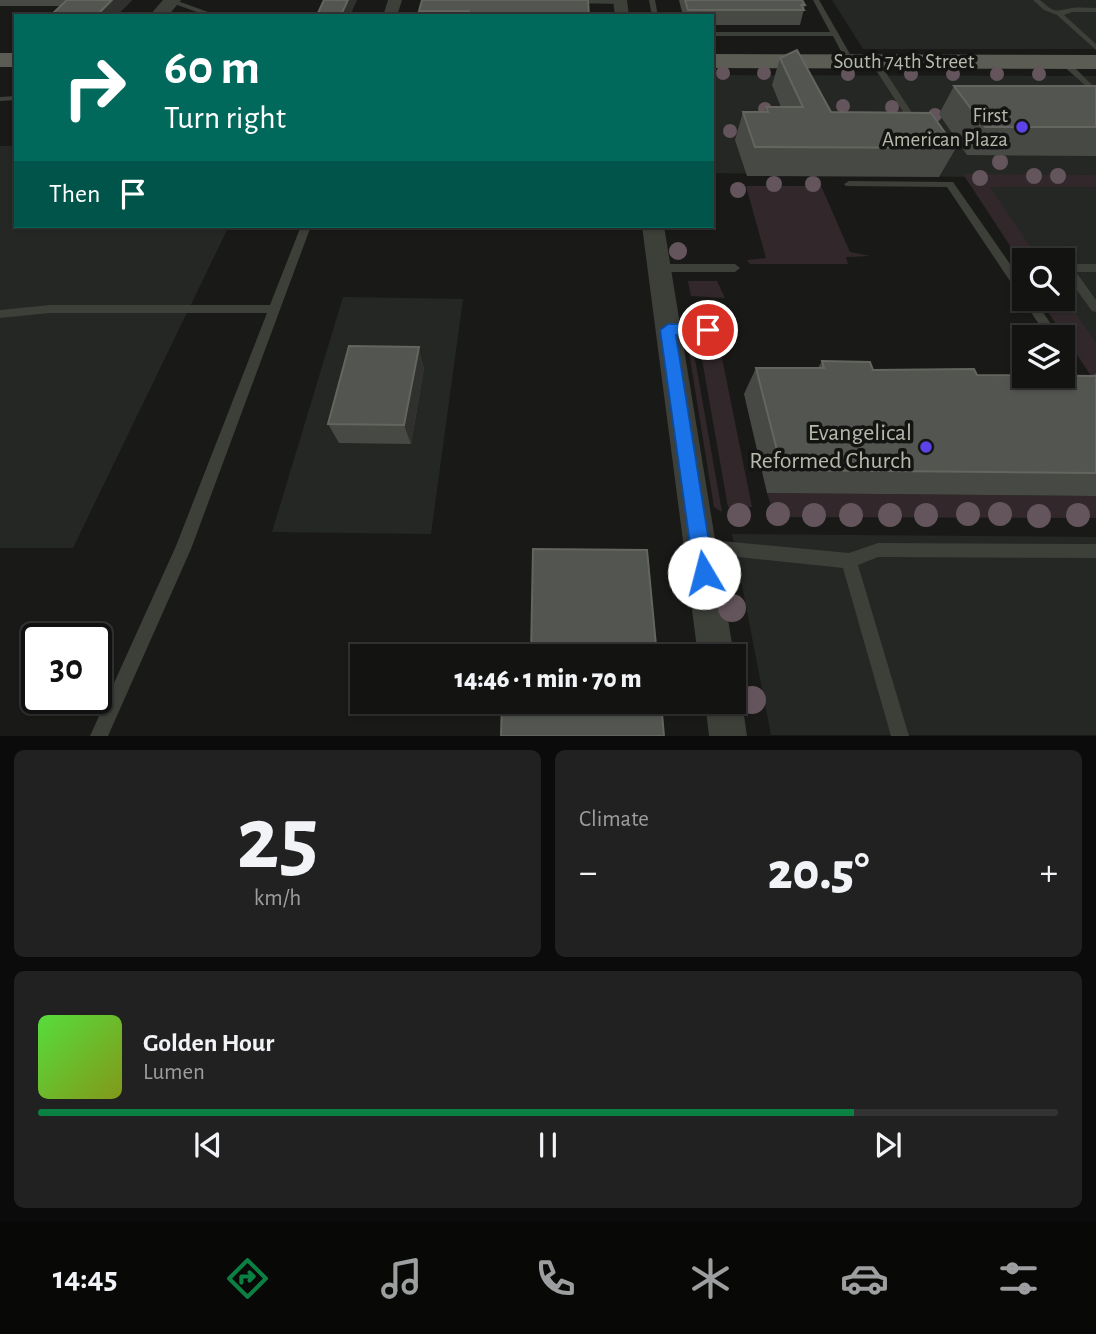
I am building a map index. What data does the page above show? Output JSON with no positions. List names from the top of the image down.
{
  "streets": {
    "main road": ["South 74th Street"]
  },
  "places": ["First American Plaza", "Evangelical Reformed Church"],
  "page": {
    "turn": ["60 m", "Turn right"],
    "then": "Then",
    "limit": "30",
    "trip": "14:46 · 1 min · 70 m",
    "tile": [
      ["25", "km/h"],
      "Climate"
    ],
    "heat": ["−", "20.5°", "+"],
    "song": ["Golden Hour", "Lumen"],
    "tabs": "14:45"
  }
}
